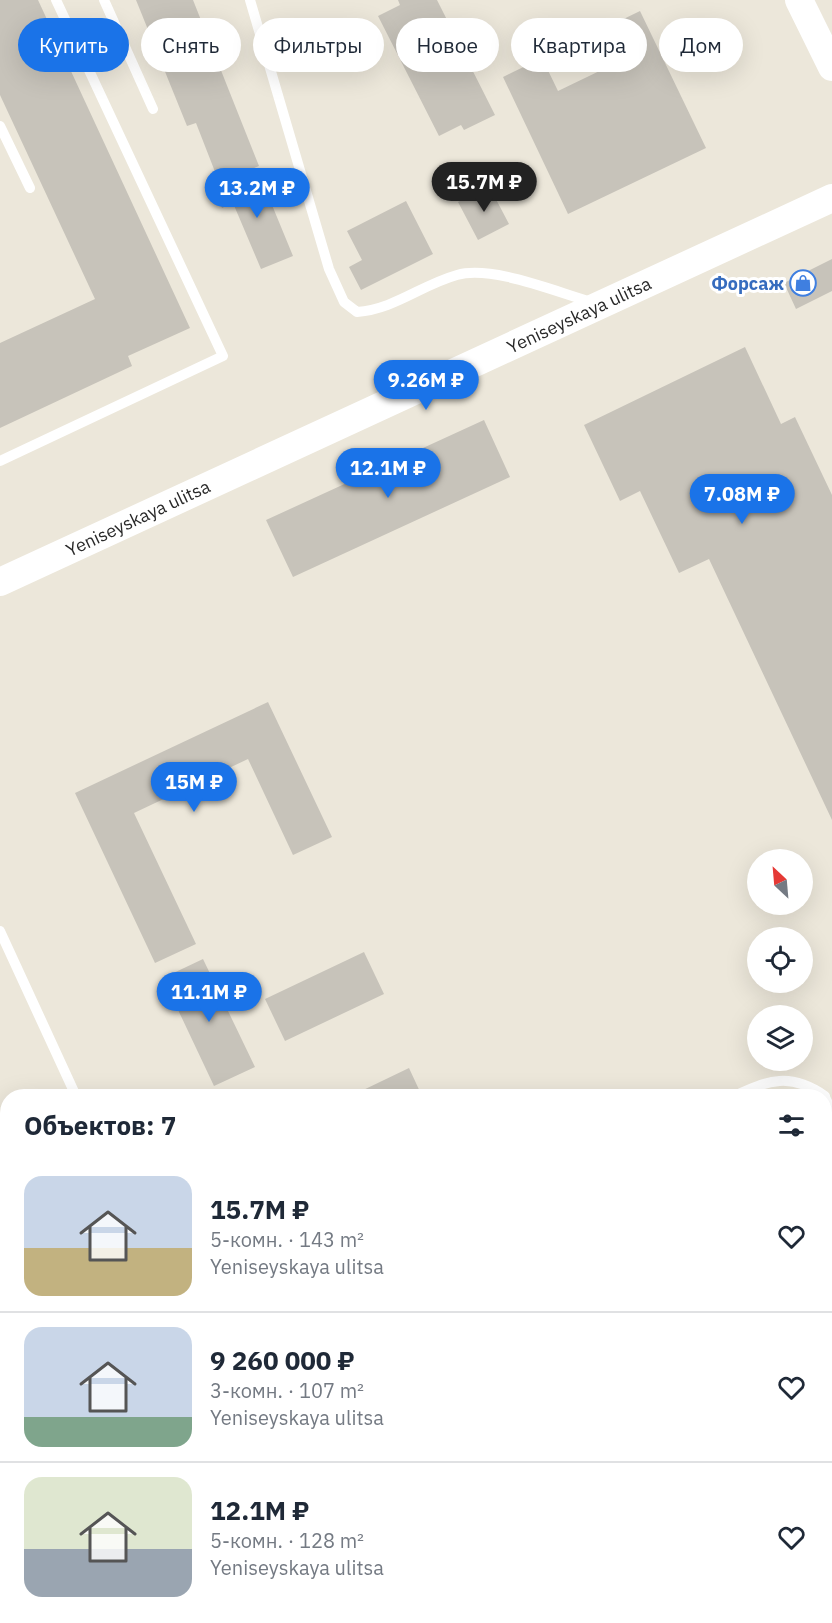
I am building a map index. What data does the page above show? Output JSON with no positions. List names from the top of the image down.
{
  "streets": {
    "street": ["Yeniseyskaya ulitsa"]
  },
  "places": {
    "shop": ["Форсаж"]
  },
  "north": "top left",
  "page": {
    "chip": [
      "Купить",
      "Снять",
      "Фильтры",
      "Новое",
      "Квартира",
      "Дом"
    ],
    "price": [
      "15.7M ₽",
      "13.2M ₽",
      "9.26M ₽",
      "12.1M ₽",
      "7.08M ₽",
      "15M ₽",
      "11.1M ₽"
    ],
    "heading": "Объектов: 7",
    "list": [
      {
        "name": "15.7M ₽",
        "note": "5-комн. · 143 m² · Yeniseyskaya ulitsa"
      },
      {
        "name": "9 260 000 ₽",
        "note": "3-комн. · 107 m² · Yeniseyskaya ulitsa"
      },
      {
        "name": "12.1M ₽",
        "note": "5-комн. · 128 m² · Yeniseyskaya ulitsa"
      }
    ]
  }
}
